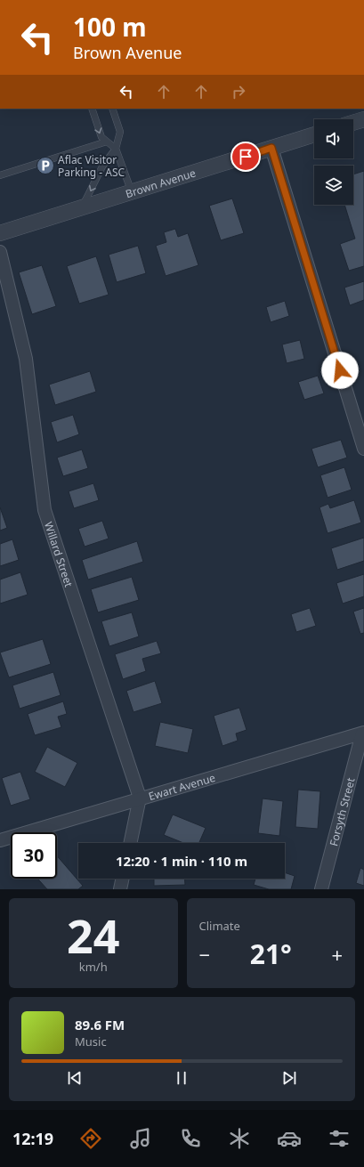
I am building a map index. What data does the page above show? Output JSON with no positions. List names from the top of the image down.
{
  "streets": {
    "street": [
      "Brown Avenue",
      "Willard Street",
      "Ewart Avenue",
      "Forsyth Street"
    ]
  },
  "crossings": [
    ["Willard Street", "Ewart Avenue"],
    ["Ewart Avenue", "Forsyth Street"]
  ],
  "places": {
    "parking": ["Aflac Visitor Parking - ASC"]
  },
  "page": {
    "turn": ["100 m", "Brown Avenue"],
    "limit": "30",
    "trip": "12:20 · 1 min · 110 m",
    "tile": [
      ["24", "km/h"],
      "Climate"
    ],
    "heat": ["−", "21°", "+"],
    "song": ["89.6 FM", "Music"],
    "tabs": "12:19"
  }
}
